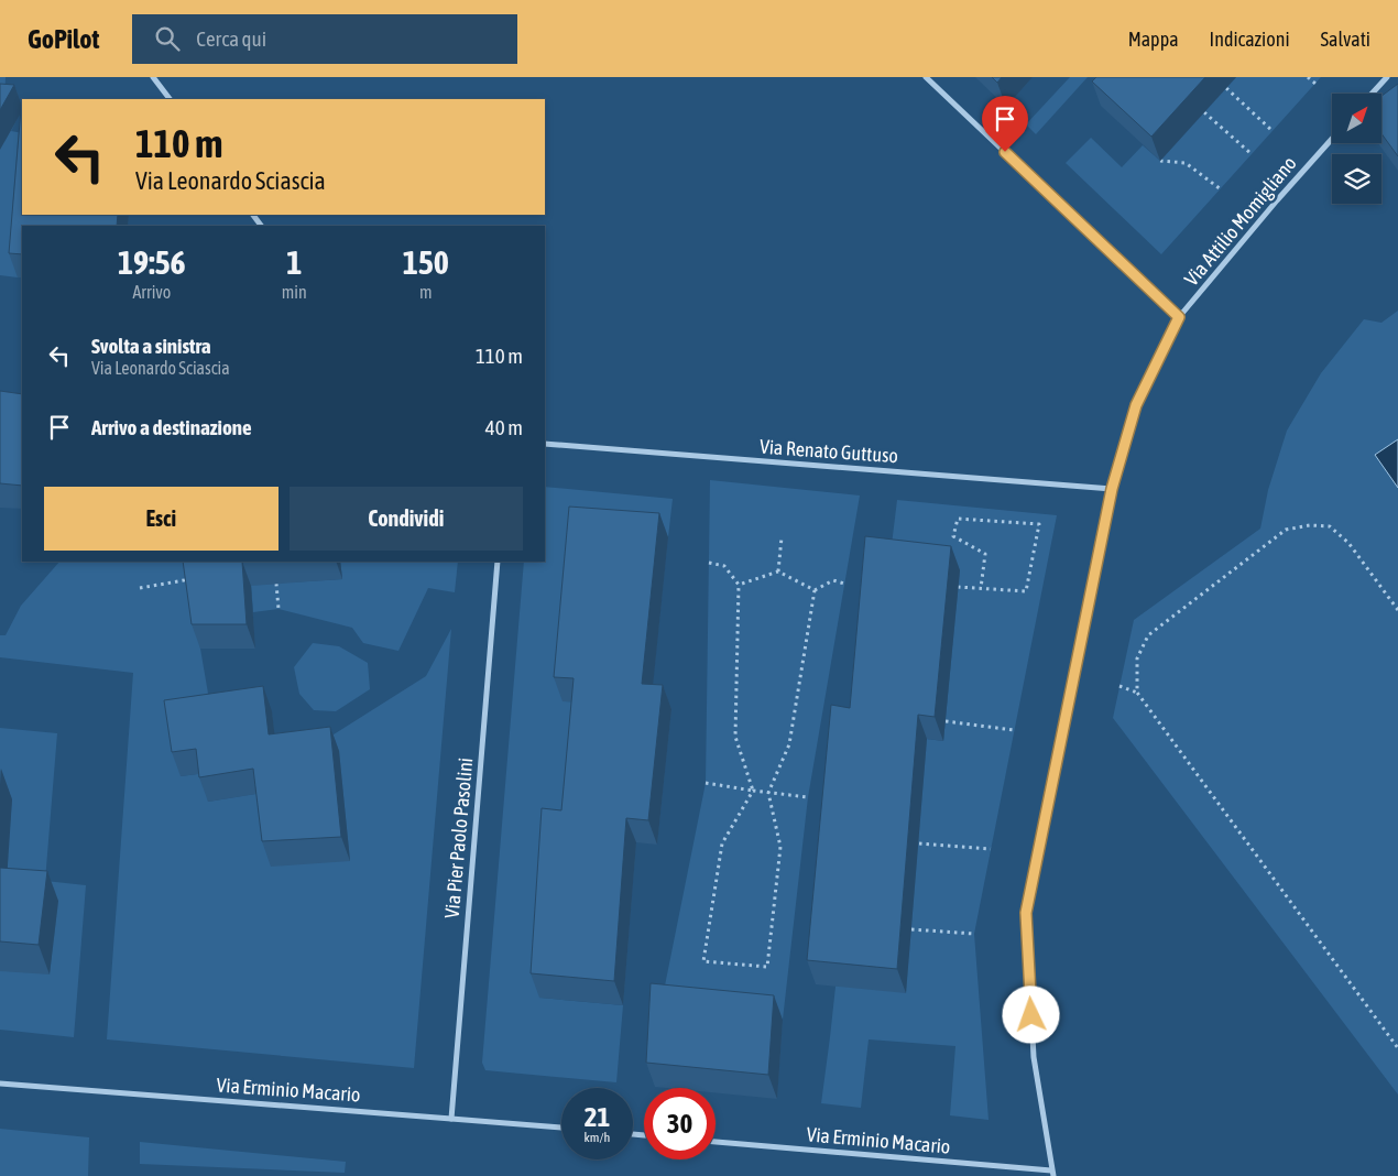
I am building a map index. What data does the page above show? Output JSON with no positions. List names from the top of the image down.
{
  "streets": {
    "street": [
      "Via Attilio Momigliano",
      "Via Renato Guttuso",
      "Via Pier Paolo Pasolini",
      "Via Erminio Macario"
    ]
  },
  "crossings": [
    ["Via Attilio Momigliano", "Via Renato Guttuso"],
    ["Via Attilio Momigliano", "Via Erminio Macario"],
    ["Via Pier Paolo Pasolini", "Via Erminio Macario"]
  ],
  "north": "top right",
  "page": {
    "header": "GoPilot",
    "search": "Cerca qui",
    "nav": ["Mappa", "Indicazioni", "Salvati"],
    "turn": ["110 m", "Via Leonardo Sciascia"],
    "eta": [
      "19:56",
      "Arrivo",
      "1",
      "min",
      "150",
      "m"
    ],
    "list": [
      {
        "name": "Svolta a sinistra",
        "note": "Via Leonardo Sciascia",
        "value": "110 m"
      },
      {
        "name": "Arrivo a destinazione",
        "value": "40 m"
      }
    ],
    "buttons": ["Esci", "Condividi"],
    "speed": "21 km/h",
    "limit": "30"
  }
}
